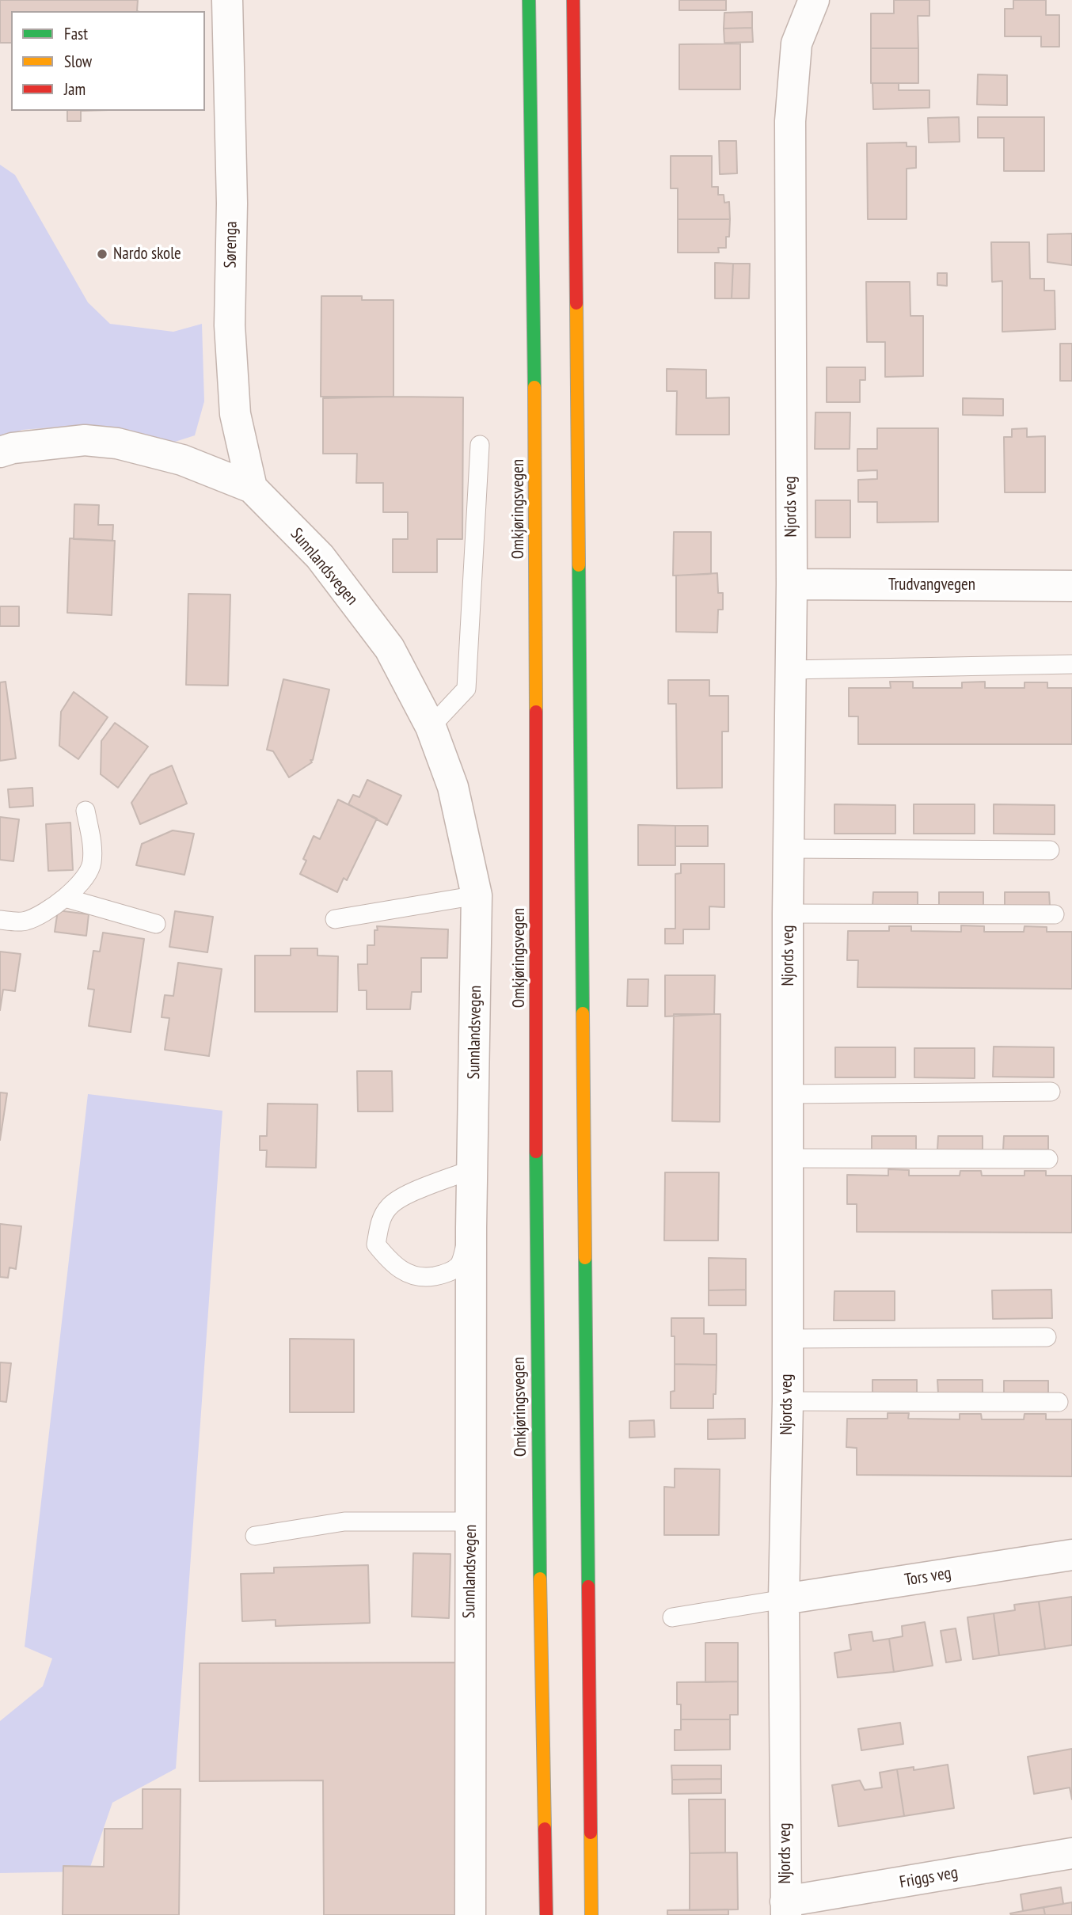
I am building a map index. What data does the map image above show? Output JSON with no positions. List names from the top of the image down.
{
  "streets": {
    "highway": ["Omkjøringsvegen"],
    "street": [
      "Sørenga",
      "Njords veg",
      "Sunnlandsvegen",
      "Trudvangvegen",
      "Tors veg",
      "Friggs veg"
    ]
  },
  "crossings": [
    ["Sørenga", "Sunnlandsvegen"],
    ["Njords veg", "Trudvangvegen"],
    ["Njords veg", "Tors veg"],
    ["Njords veg", "Friggs veg"]
  ],
  "places": ["Nardo skole"],
  "legend": ["Fast", "Slow", "Jam"]
}
